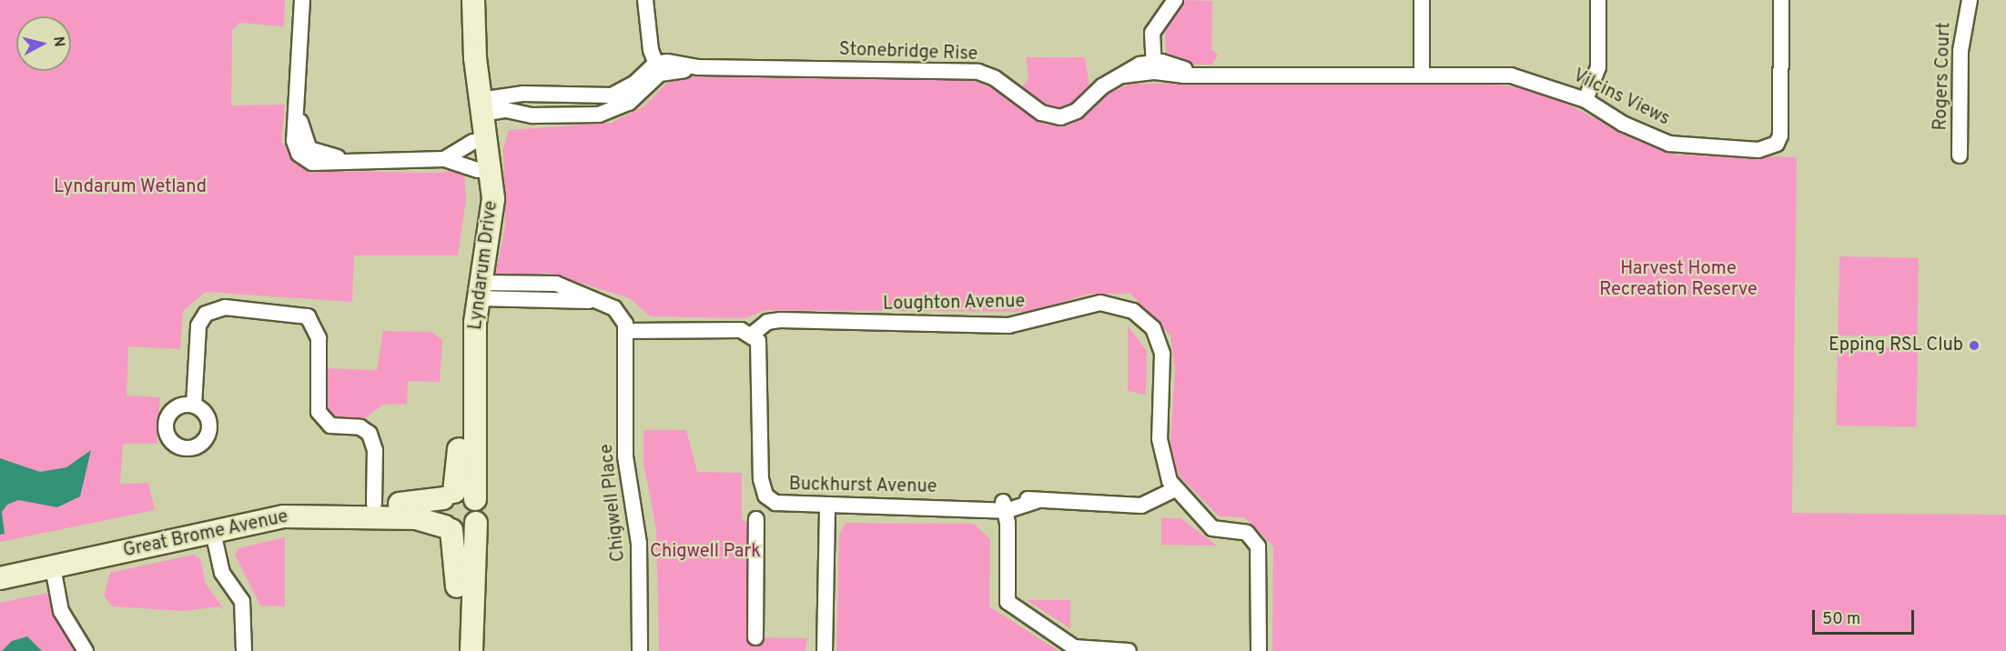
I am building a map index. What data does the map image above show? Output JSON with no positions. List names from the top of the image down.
{
  "streets": {
    "street": [
      "Stonebridge Rise",
      "Rogers Court",
      "Vilcins Views",
      "Lyndarum Drive",
      "Loughton Avenue",
      "Buckhurst Avenue",
      "Chigwell Place",
      "Great Brome Avenue"
    ]
  },
  "crossings": [
    ["Stonebridge Rise", "Vilcins Views"],
    ["Lyndarum Drive", "Great Brome Avenue"],
    ["Loughton Avenue", "Buckhurst Avenue"]
  ],
  "parks": ["Lyndarum Wetland", "Harvest Home Recreation Reserve", "Chigwell Park"],
  "places": ["Epping RSL Club"],
  "scale_bar": "50 m",
  "north": "right"
}
